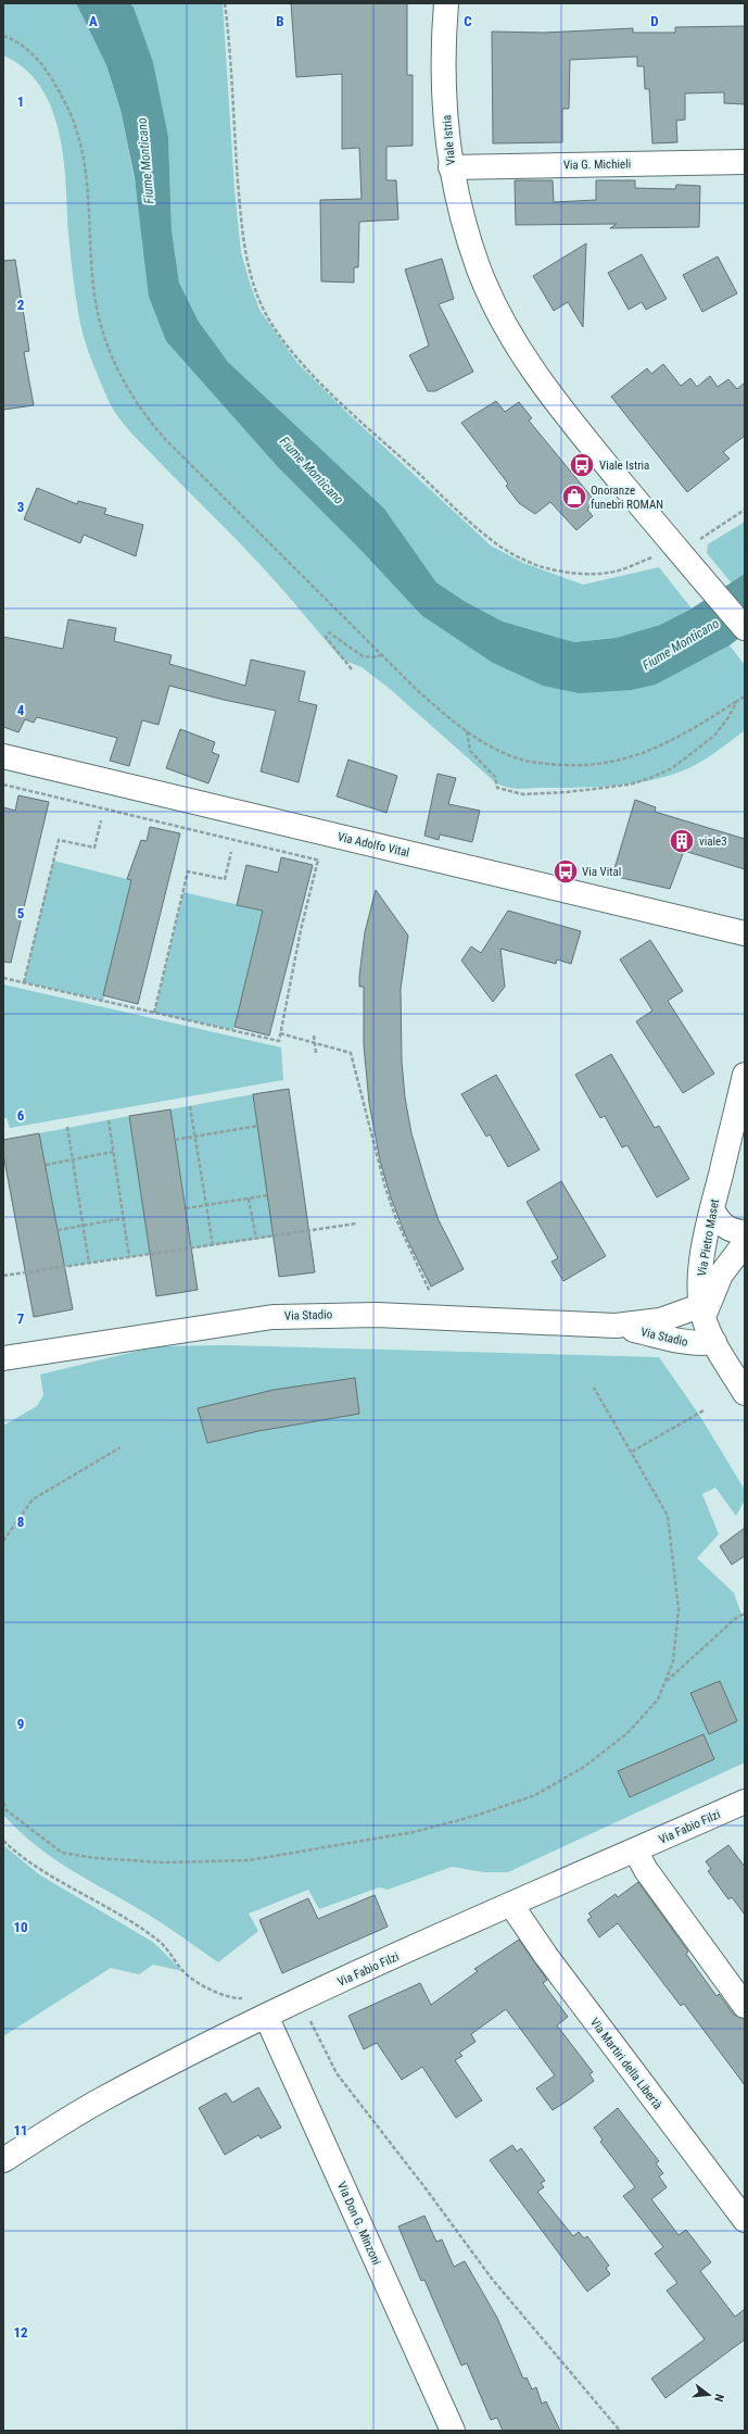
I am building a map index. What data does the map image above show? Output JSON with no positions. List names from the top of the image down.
{
  "streets": {
    "street": [
      "Viale Istria",
      "Via G. Michieli",
      "Via Adolfo Vital",
      "Via Pietro Maset",
      "Via Stadio",
      "Via Fabio Filzi",
      "Via Martiri della Libertà",
      "Via Don G. Minzoni"
    ]
  },
  "crossings": [
    ["Viale Istria", "Via G. Michieli"],
    ["Via Pietro Maset", "Via Stadio"],
    ["Via Fabio Filzi", "Via Martiri della Libertà"],
    ["Via Fabio Filzi", "Via Don G. Minzoni"]
  ],
  "water": ["Fiume Monticano"],
  "places": {
    "bus stop": ["Viale Istria", "Via Vital"],
    "shop": ["Onoranze funebri ROMAN"],
    "building": ["viale3"]
  },
  "north": "right",
  "grid": {
    "columns": [
      "A",
      "B",
      "C",
      "D"
    ],
    "rows": [
      "1",
      "2",
      "3",
      "4",
      "5",
      "6",
      "7",
      "8",
      "9",
      "10",
      "11",
      "12"
    ]
  }
}
